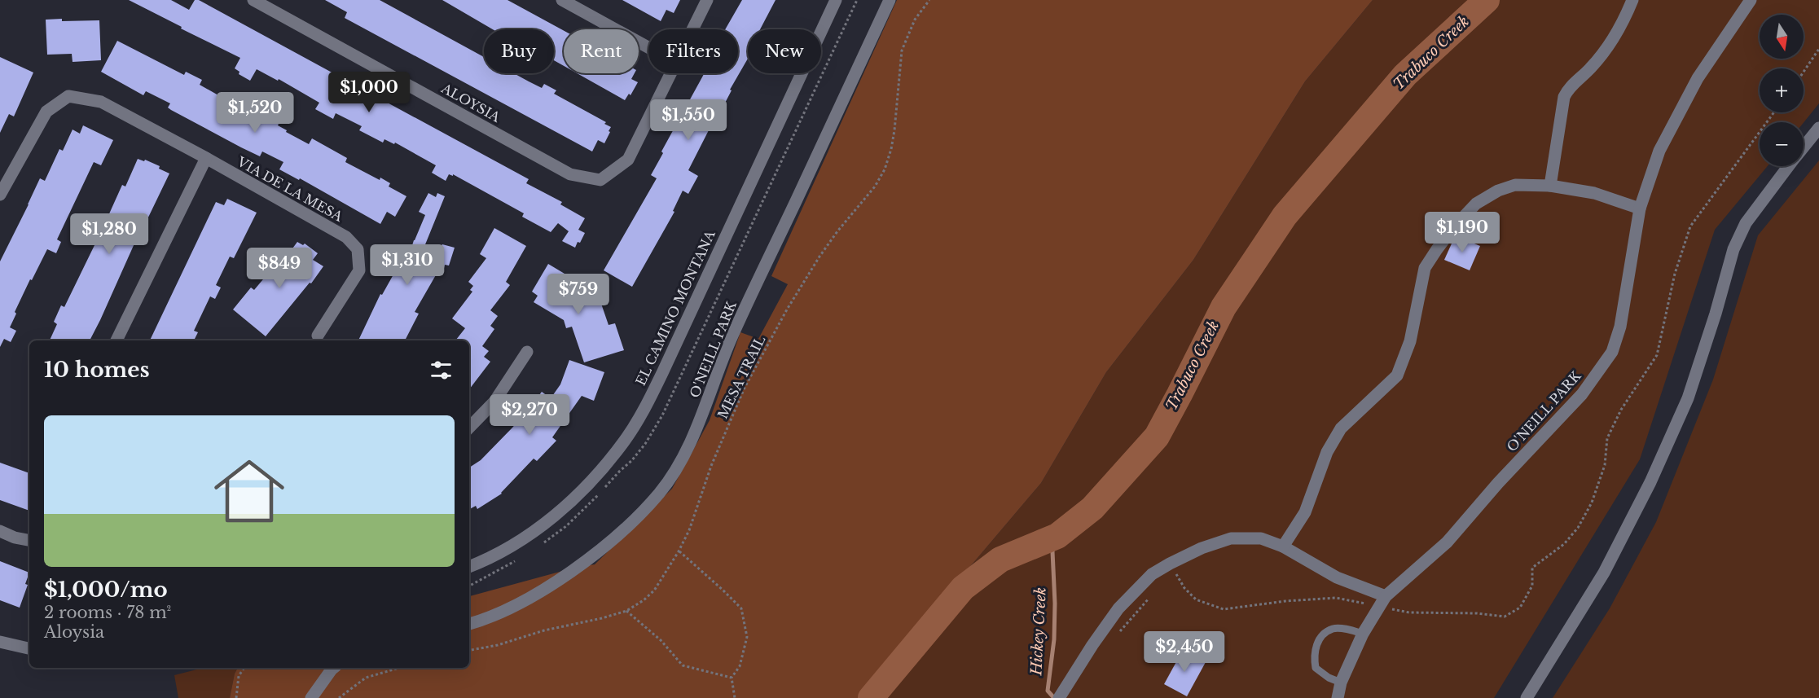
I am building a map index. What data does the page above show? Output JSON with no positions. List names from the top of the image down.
{
  "streets": {
    "street": [
      "ALOYSIA",
      "VIA DE LA MESA",
      "EL CAMINO MONTANA",
      "O'NEILL PARK"
    ],
    "path": ["MESA TRAIL"]
  },
  "water": ["Trabuco Creek", "Hickey Creek"],
  "north": "bottom",
  "page": {
    "map_buttons": ["+", "−"],
    "chip": [
      "Buy",
      "Rent",
      "Filters",
      "New"
    ],
    "price": [
      "$1,000",
      "$1,520",
      "$1,550",
      "$1,190",
      "$1,280",
      "$1,310",
      "$849",
      "$759",
      "$2,270",
      "$2,450"
    ],
    "heading": "10 homes",
    "list": [
      {
        "name": "$1,000/mo",
        "note": "2 rooms · 78 m² · Aloysia"
      }
    ]
  }
}
